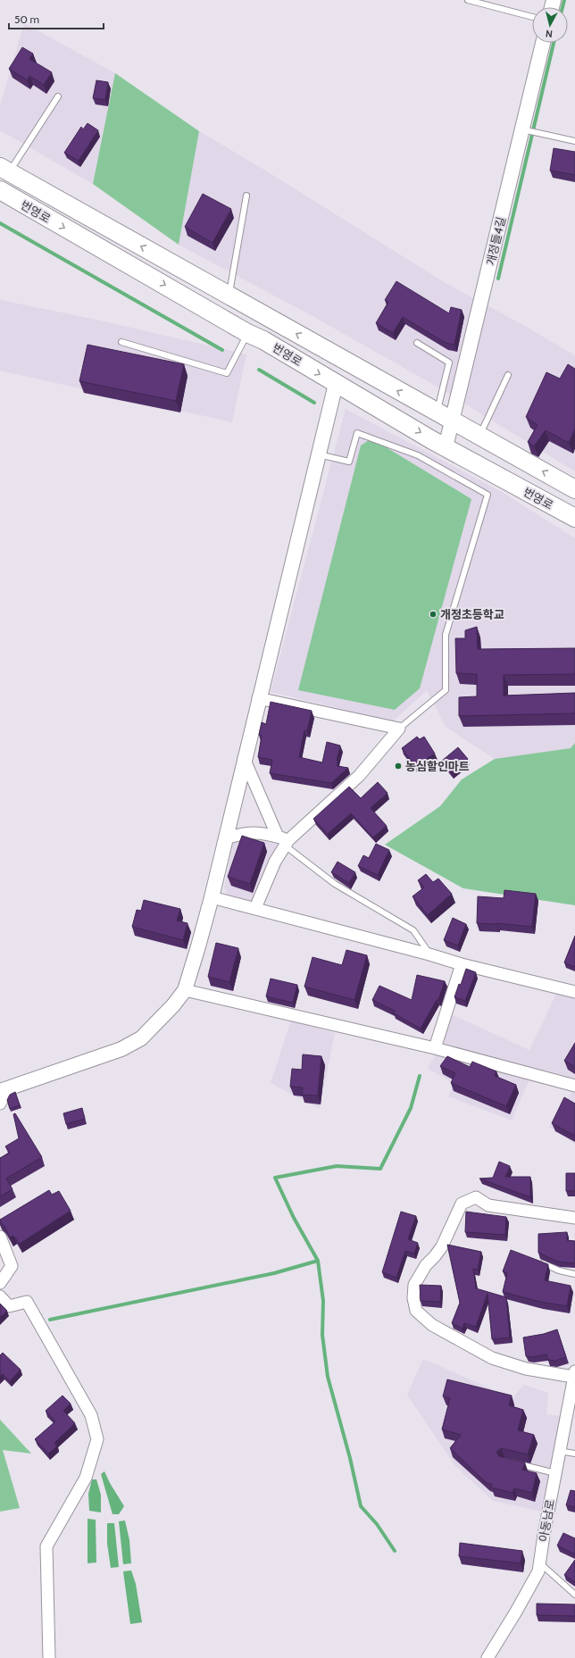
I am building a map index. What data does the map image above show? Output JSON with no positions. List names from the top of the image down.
{
  "streets": {
    "main road": ["번영로"],
    "street": ["개정들4길", "아동남로"]
  },
  "crossings": [
    ["번영로", "개정들4길"]
  ],
  "places": ["개정초등학교", "농심할인마트"],
  "scale_bar": "50 m",
  "north": "bottom"
}
